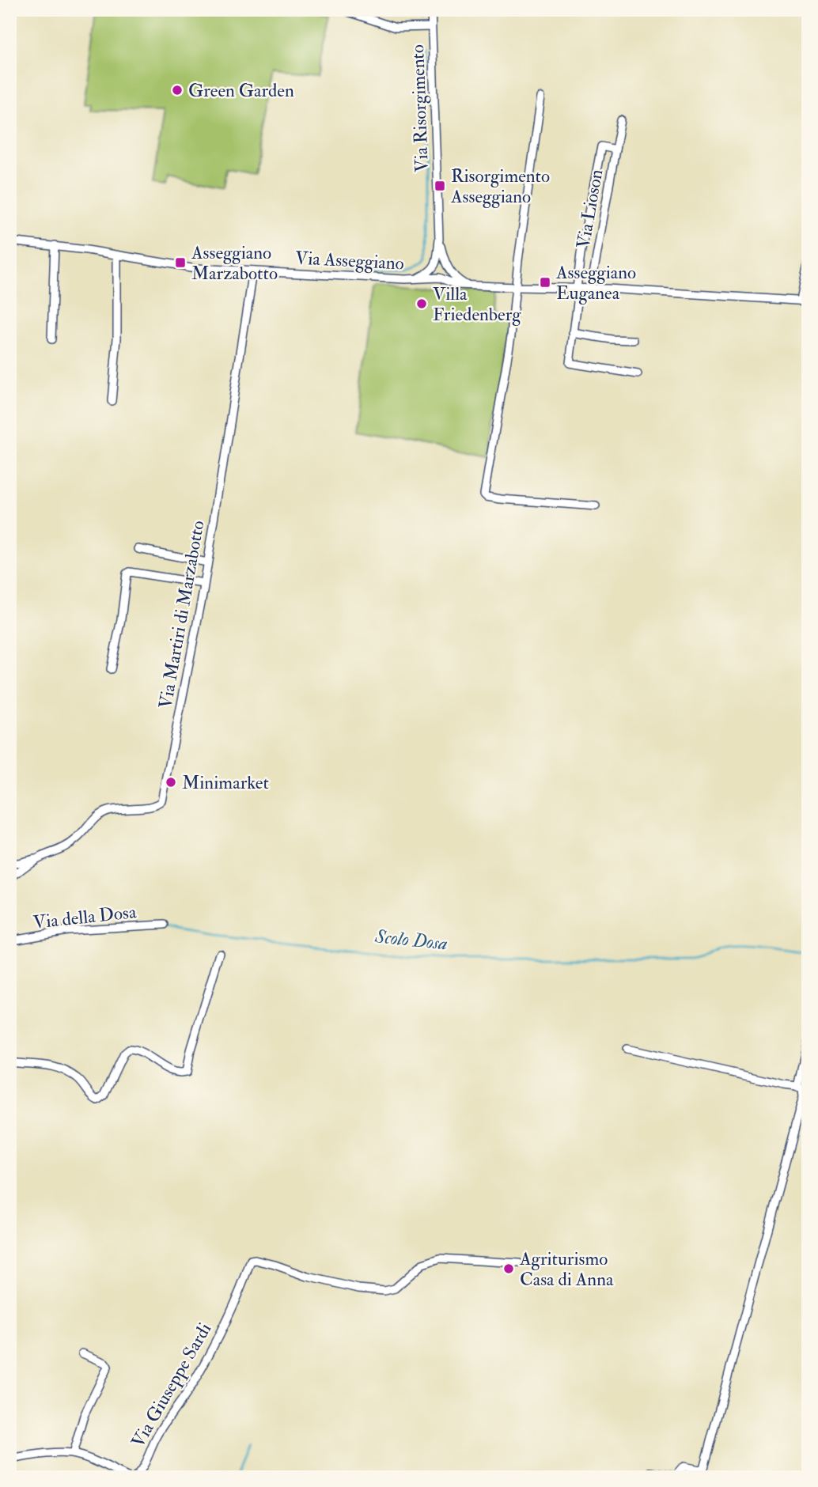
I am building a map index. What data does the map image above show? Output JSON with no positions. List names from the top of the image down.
{
  "streets": {
    "street": [
      "Via Risorgimento",
      "Via Lioson",
      "Via Asseggiano",
      "Via Martiri di Marzabotto",
      "Via della Dosa",
      "Via Giuseppe Sardi"
    ]
  },
  "crossings": [
    ["Via Risorgimento", "Via Asseggiano"],
    ["Via Lioson", "Via Asseggiano"],
    ["Via Asseggiano", "Via Martiri di Marzabotto"]
  ],
  "water": ["Scolo Dosa"],
  "places": {
    "other": [
      "Green Garden",
      "Villa Friedenberg",
      "Minimarket",
      "Agriturismo Casa di Anna"
    ],
    "transit": ["Risorgimento Asseggiano", "Asseggiano Marzabotto", "Asseggiano Euganea"]
  }
}
